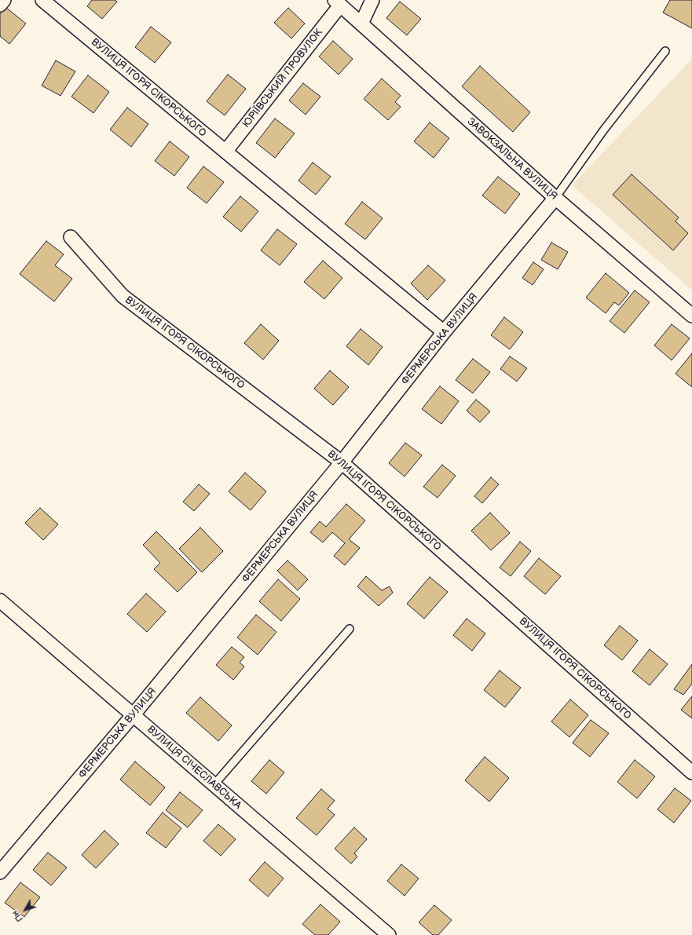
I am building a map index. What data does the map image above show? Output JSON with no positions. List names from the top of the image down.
{
  "streets": {
    "street": [
      "ЮРІЇВСЬКИЙ ПРОВУЛОК",
      "ВУЛИЦЯ ІГОРЯ СІКОРСЬКОГО",
      "ЗАВОКЗАЛЬНА ВУЛИЦЯ",
      "ФЕРМЕРСЬКА ВУЛИЦЯ",
      "ВУЛИЦЯ СІЧЕСЛАВСЬКА"
    ]
  },
  "crossings": [
    ["ЮРІЇВСЬКИЙ ПРОВУЛОК", "ВУЛИЦЯ ІГОРЯ СІКОРСЬКОГО"],
    ["ЮРІЇВСЬКИЙ ПРОВУЛОК", "ЗАВОКЗАЛЬНА ВУЛИЦЯ"],
    ["ВУЛИЦЯ ІГОРЯ СІКОРСЬКОГО", "ФЕРМЕРСЬКА ВУЛИЦЯ"],
    ["ЗАВОКЗАЛЬНА ВУЛИЦЯ", "ФЕРМЕРСЬКА ВУЛИЦЯ"],
    ["ФЕРМЕРСЬКА ВУЛИЦЯ", "ВУЛИЦЯ СІЧЕСЛАВСЬКА"]
  ],
  "north": "bottom left"
}
